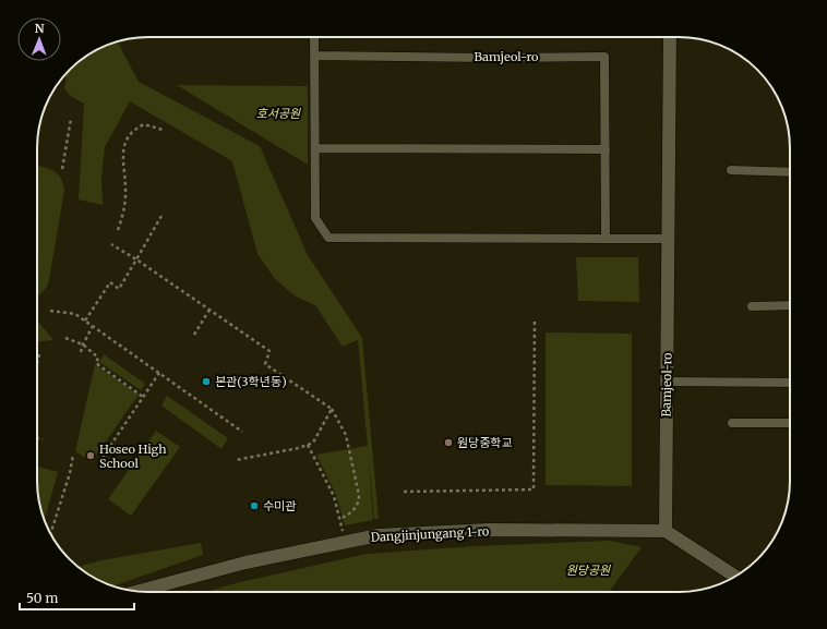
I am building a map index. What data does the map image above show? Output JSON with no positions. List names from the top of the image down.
{
  "streets": {
    "street": ["Bamjeol-ro", "Dangjinjungang 1-ro"]
  },
  "crossings": [
    ["Bamjeol-ro", "Dangjinjungang 1-ro"]
  ],
  "parks": ["호서공원", "원당공원"],
  "places": [
    "본관(3학년동)",
    "원당중학교",
    "Hoseo High School",
    "수미관"
  ],
  "scale_bar": "50 m",
  "north": "top"
}
